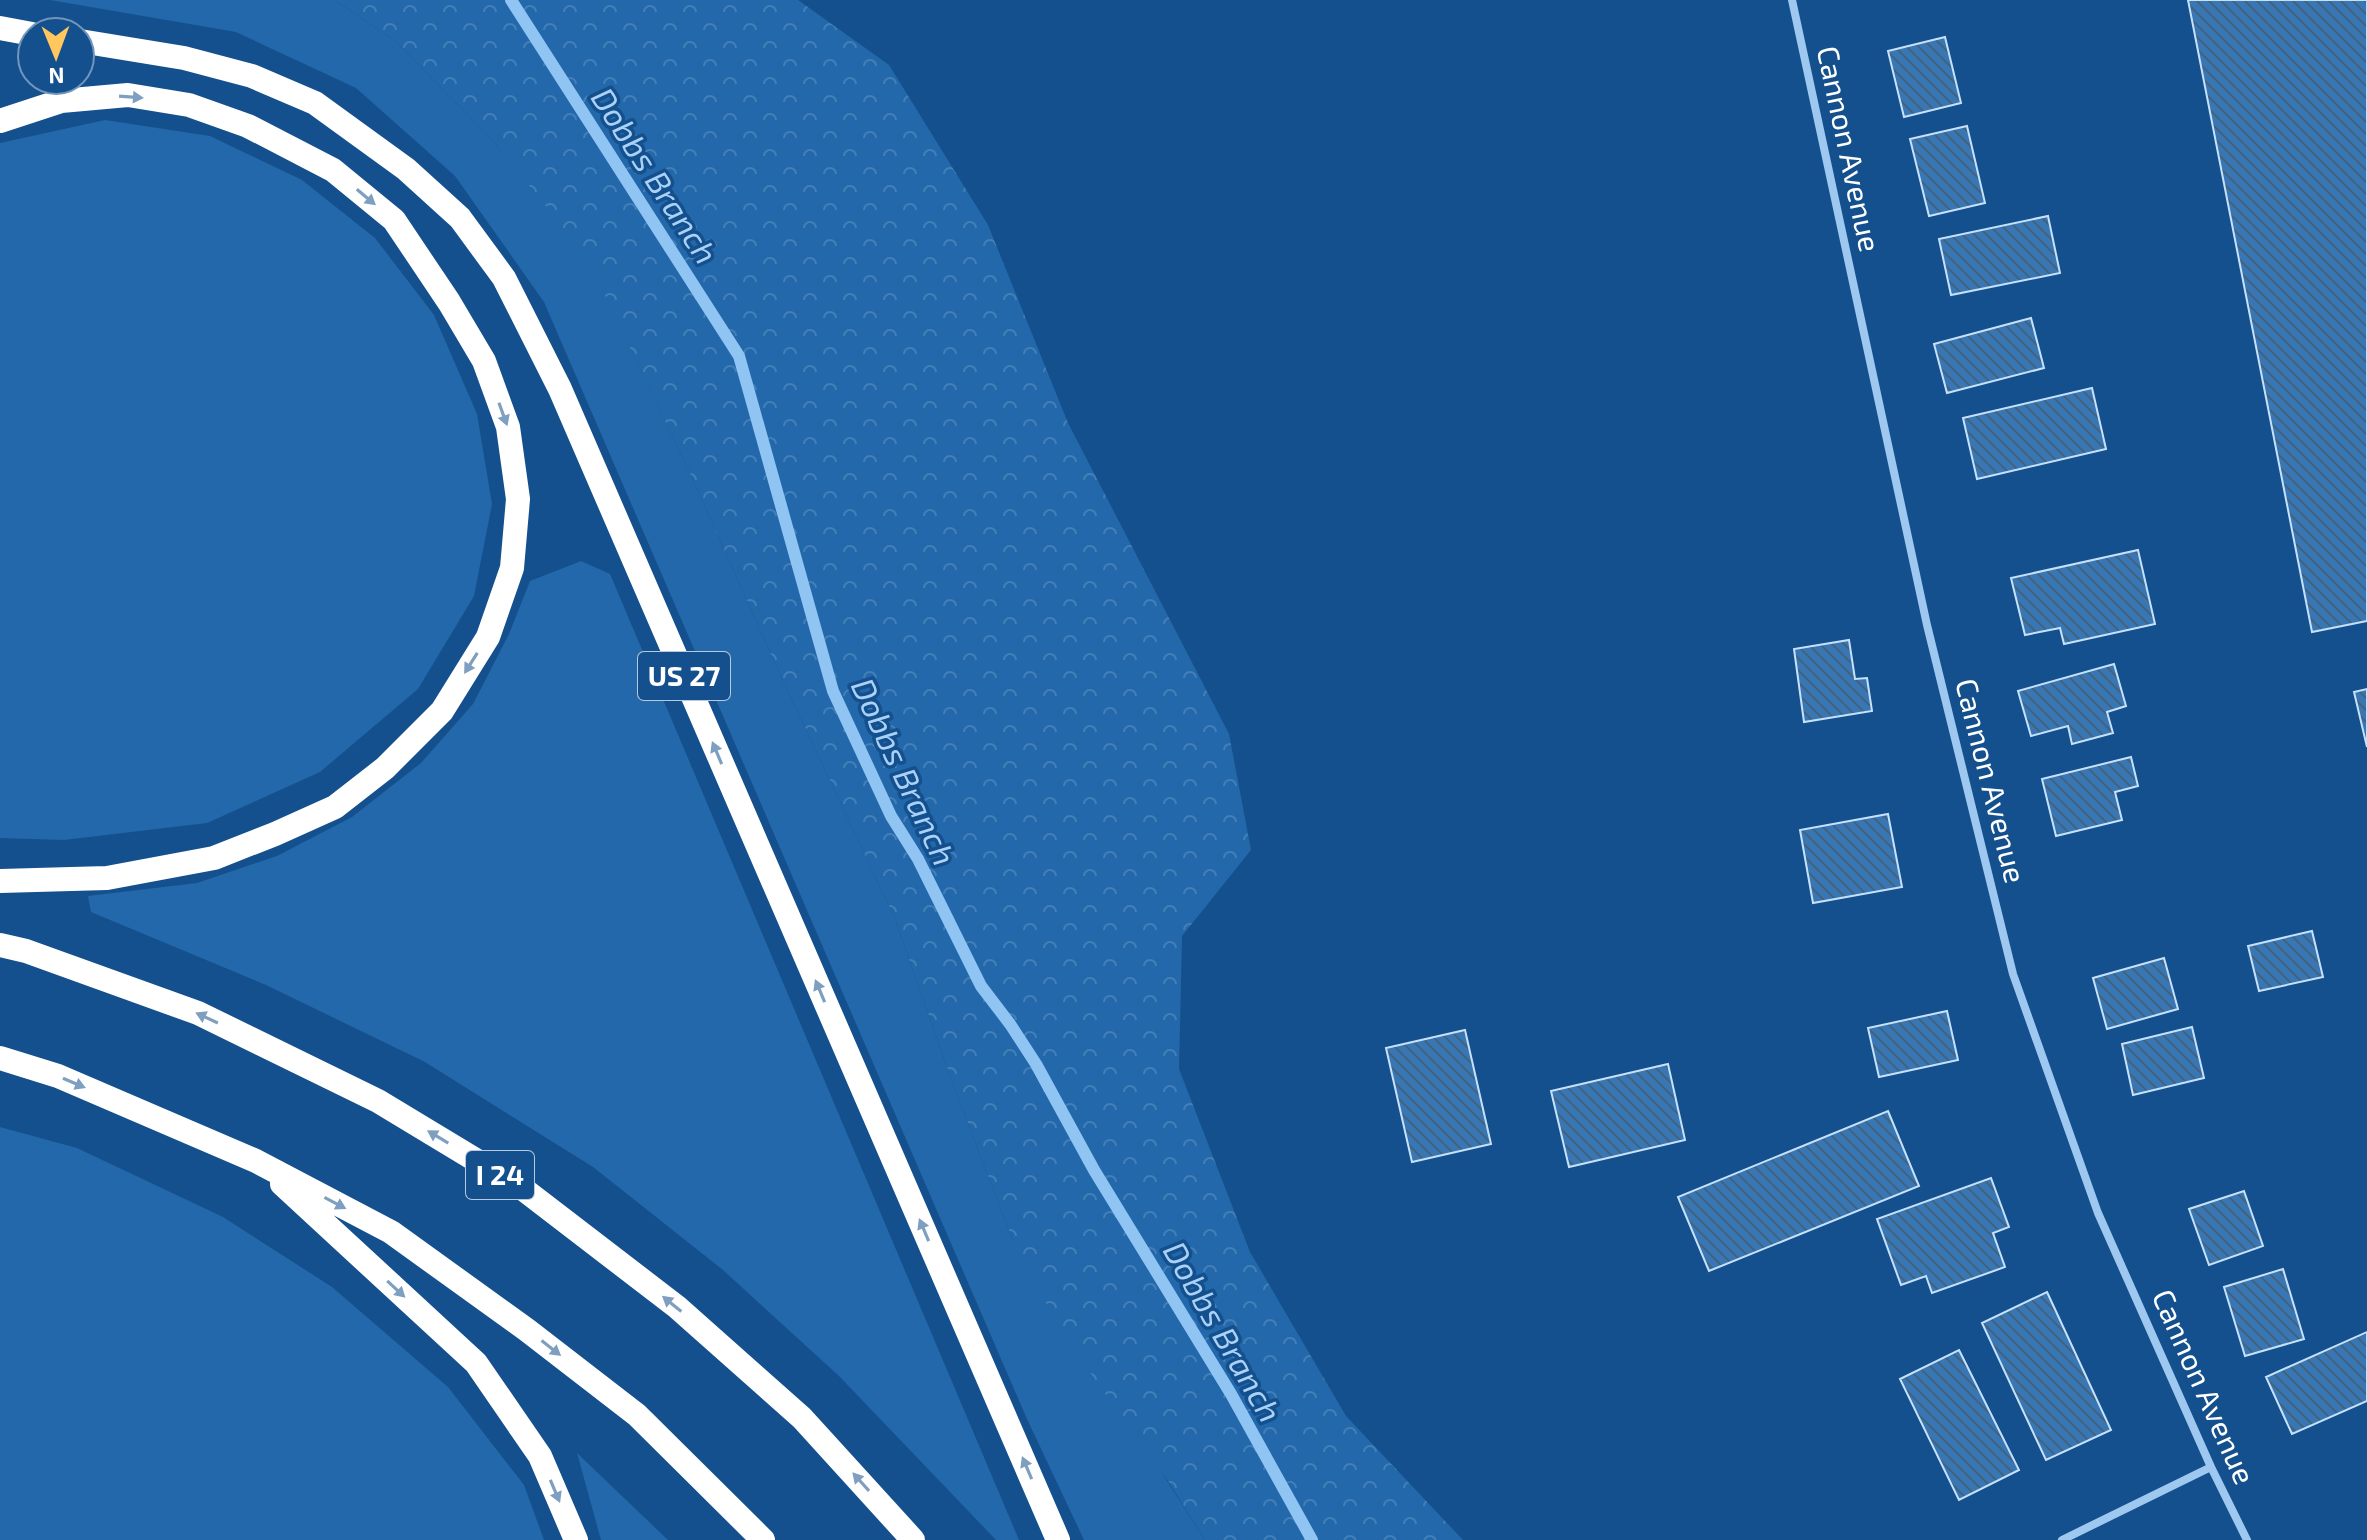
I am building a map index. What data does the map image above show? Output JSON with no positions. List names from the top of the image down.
{
  "streets": {
    "highway": ["US 27", "I 24"],
    "street": ["Cannon Avenue"]
  },
  "water": ["Dobbs Branch"],
  "north": "bottom"
}
